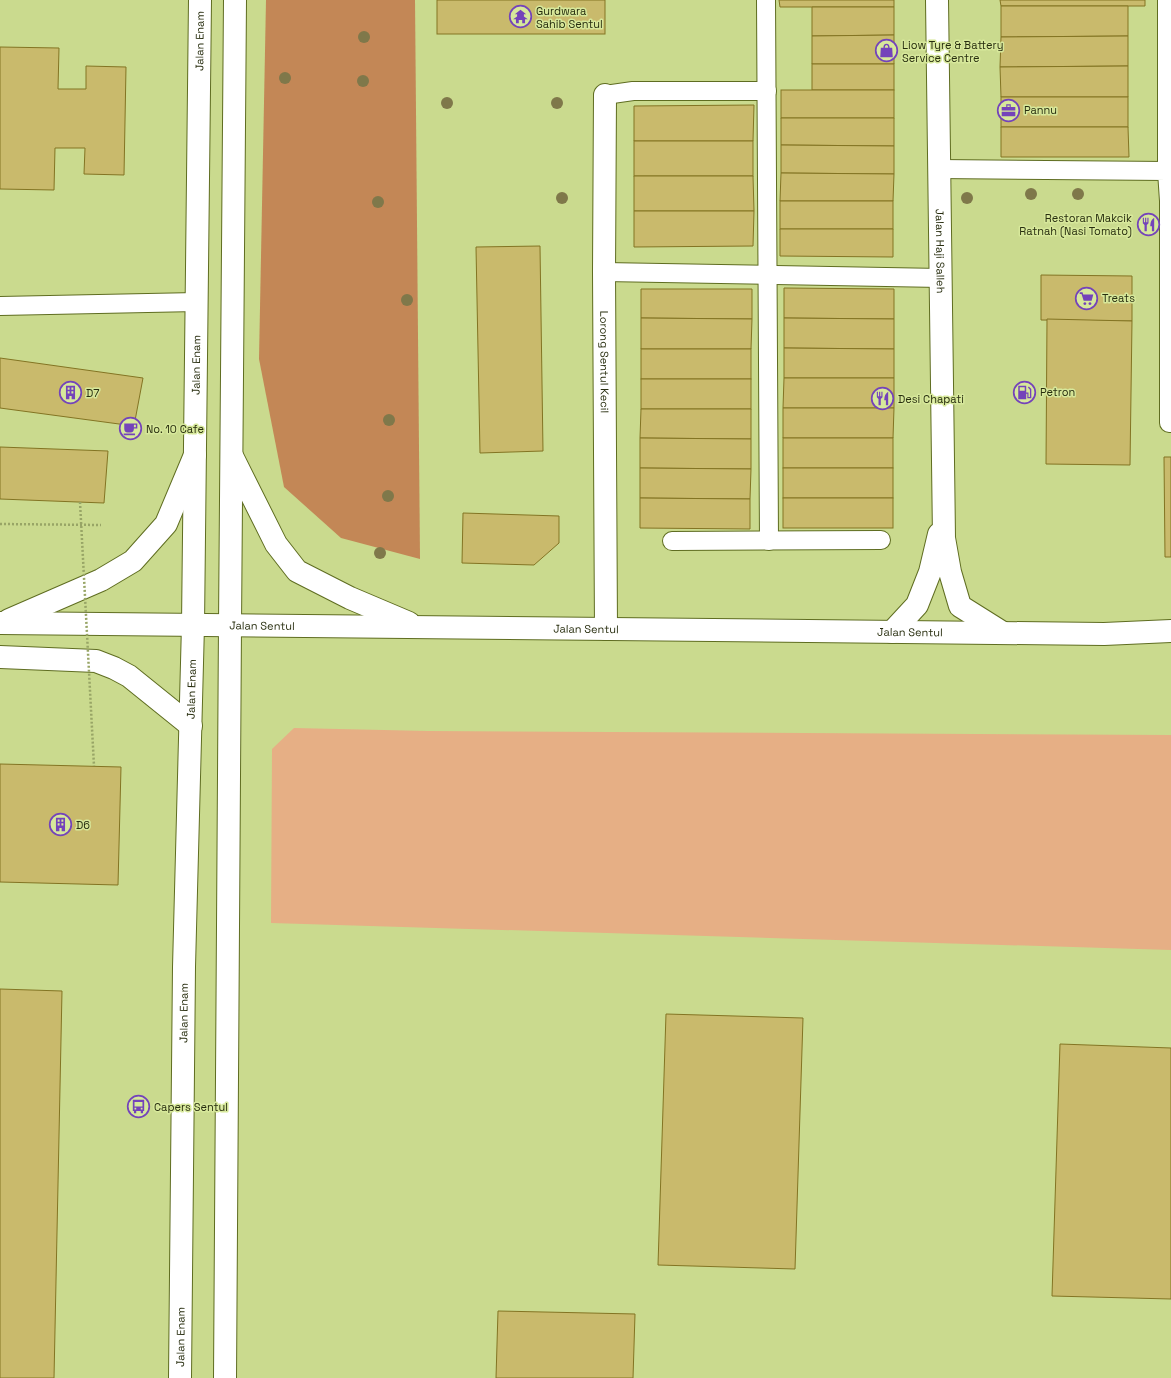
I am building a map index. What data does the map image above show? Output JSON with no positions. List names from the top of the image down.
{
  "streets": {
    "main road": [
      "Jalan Enam",
      "Jalan Haji Salleh",
      "Lorong Sentul Kecil",
      "Jalan Sentul"
    ]
  },
  "crossings": [
    ["Jalan Enam", "Jalan Sentul"],
    ["Jalan Haji Salleh", "Jalan Sentul"],
    ["Lorong Sentul Kecil", "Jalan Sentul"]
  ],
  "places": {
    "temple": ["Gurdwara Sahib Sentul"],
    "shop": ["Liow Tyre & Battery Service Centre"],
    "office": ["Pannu"],
    "restaurant": ["Restoran Makcik Ratnah (Nasi Tomato)", "Desi Chapati"],
    "supermarket": ["Treats"],
    "fuel station": ["Petron"],
    "building": ["D7", "D6"],
    "cafe": ["No. 10 Cafe"],
    "bus stop": ["Capers Sentul"]
  }
}
